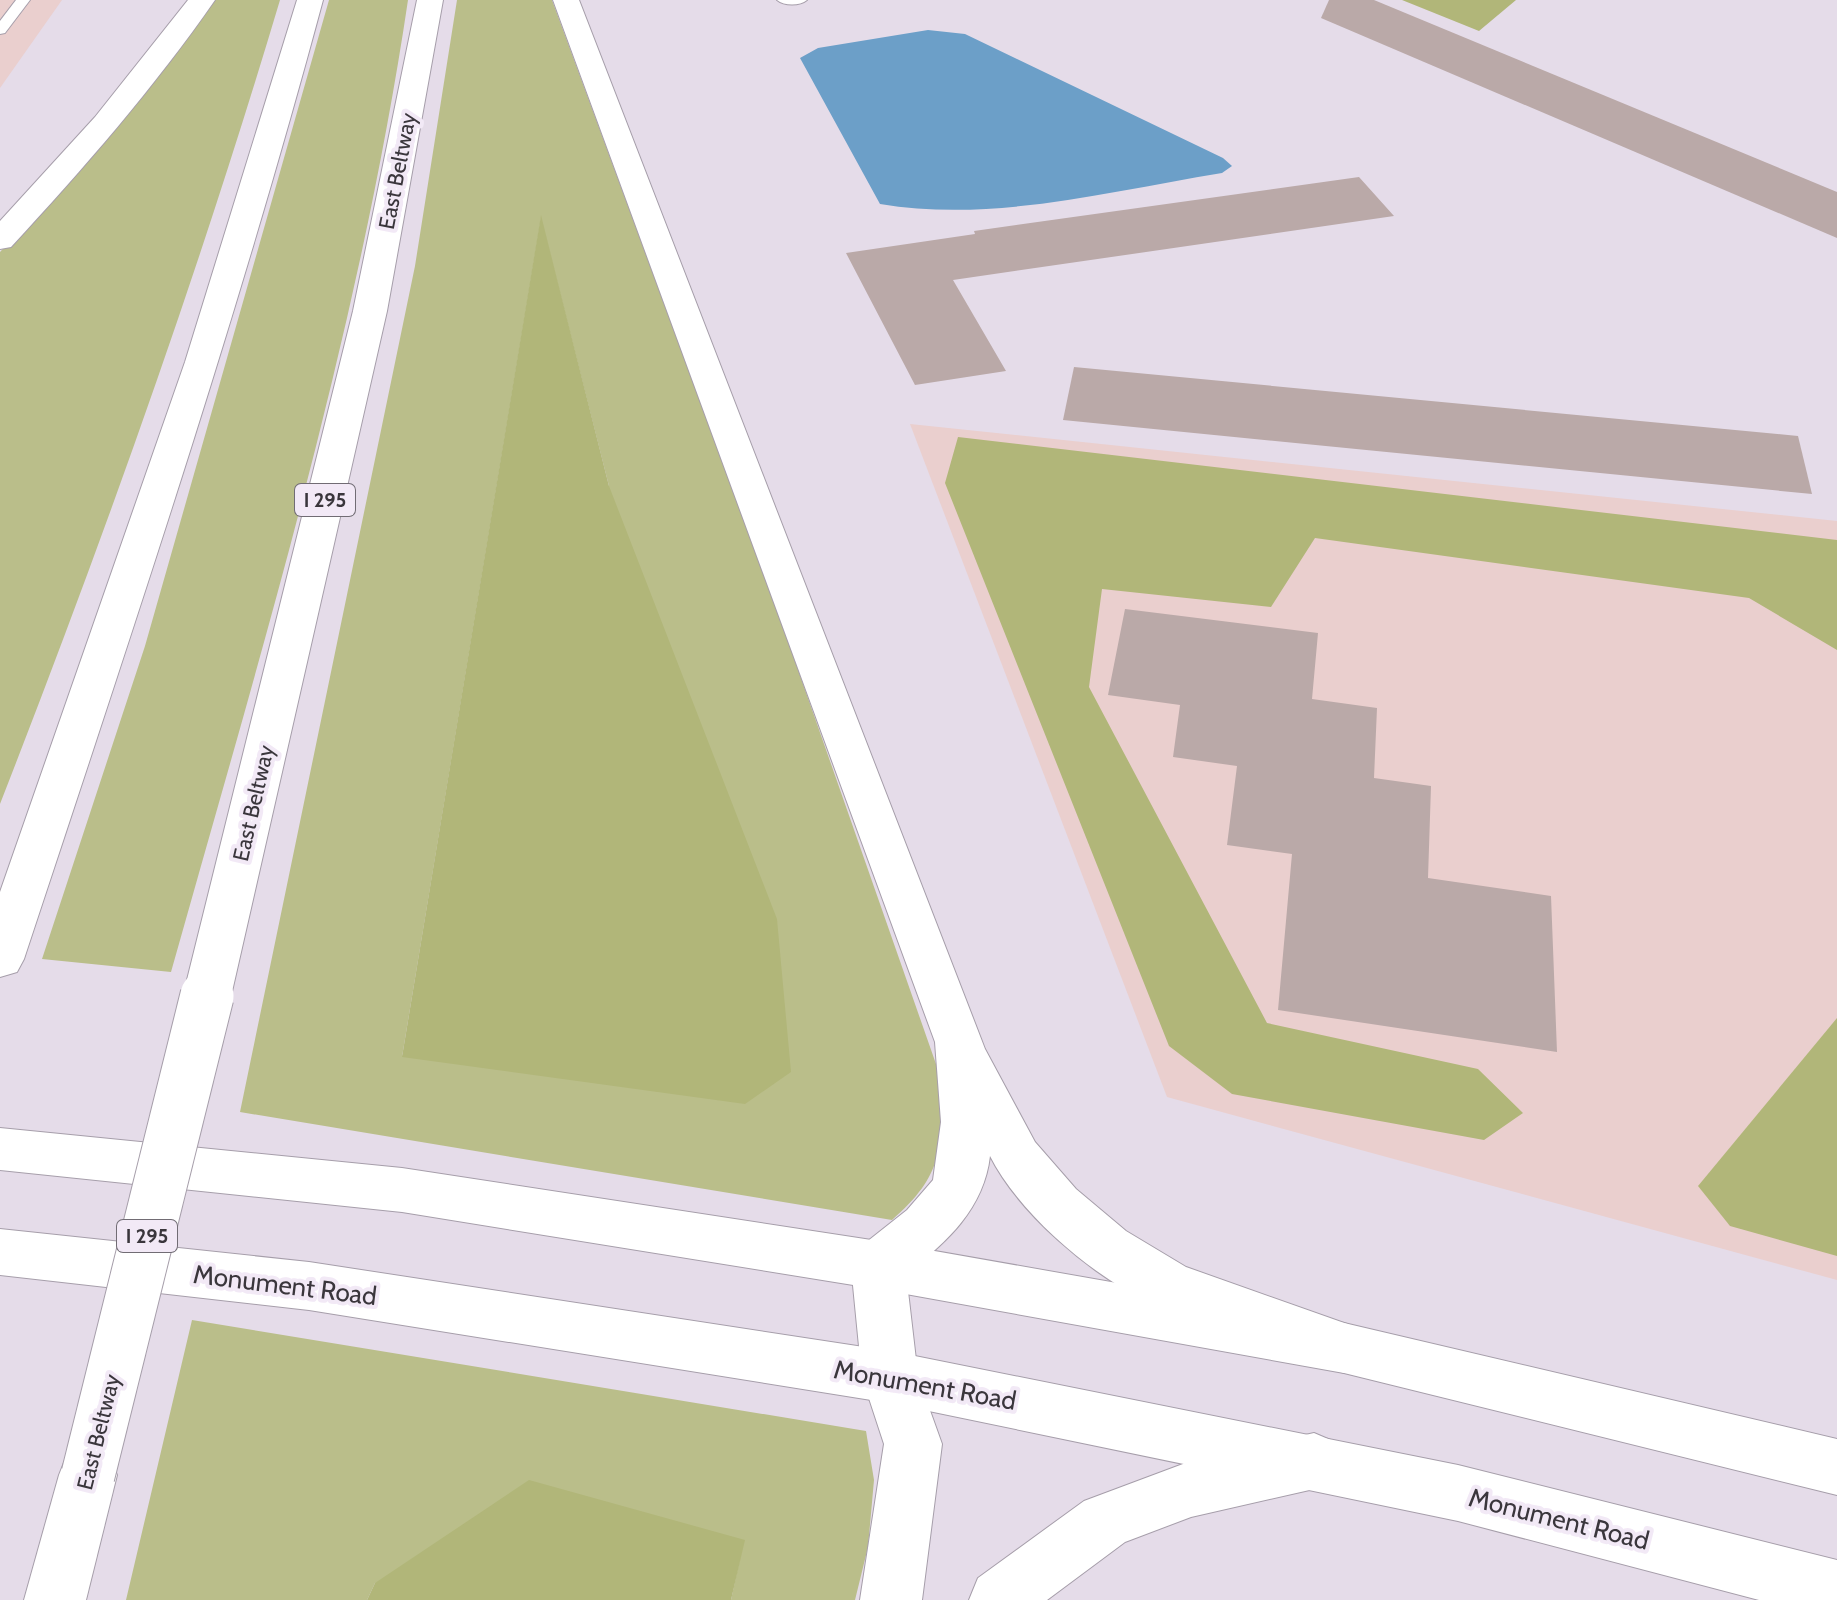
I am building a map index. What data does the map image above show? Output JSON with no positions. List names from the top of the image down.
{
  "streets": {
    "main road": ["East Beltway", "I 295", "Monument Road"]
  }
}
